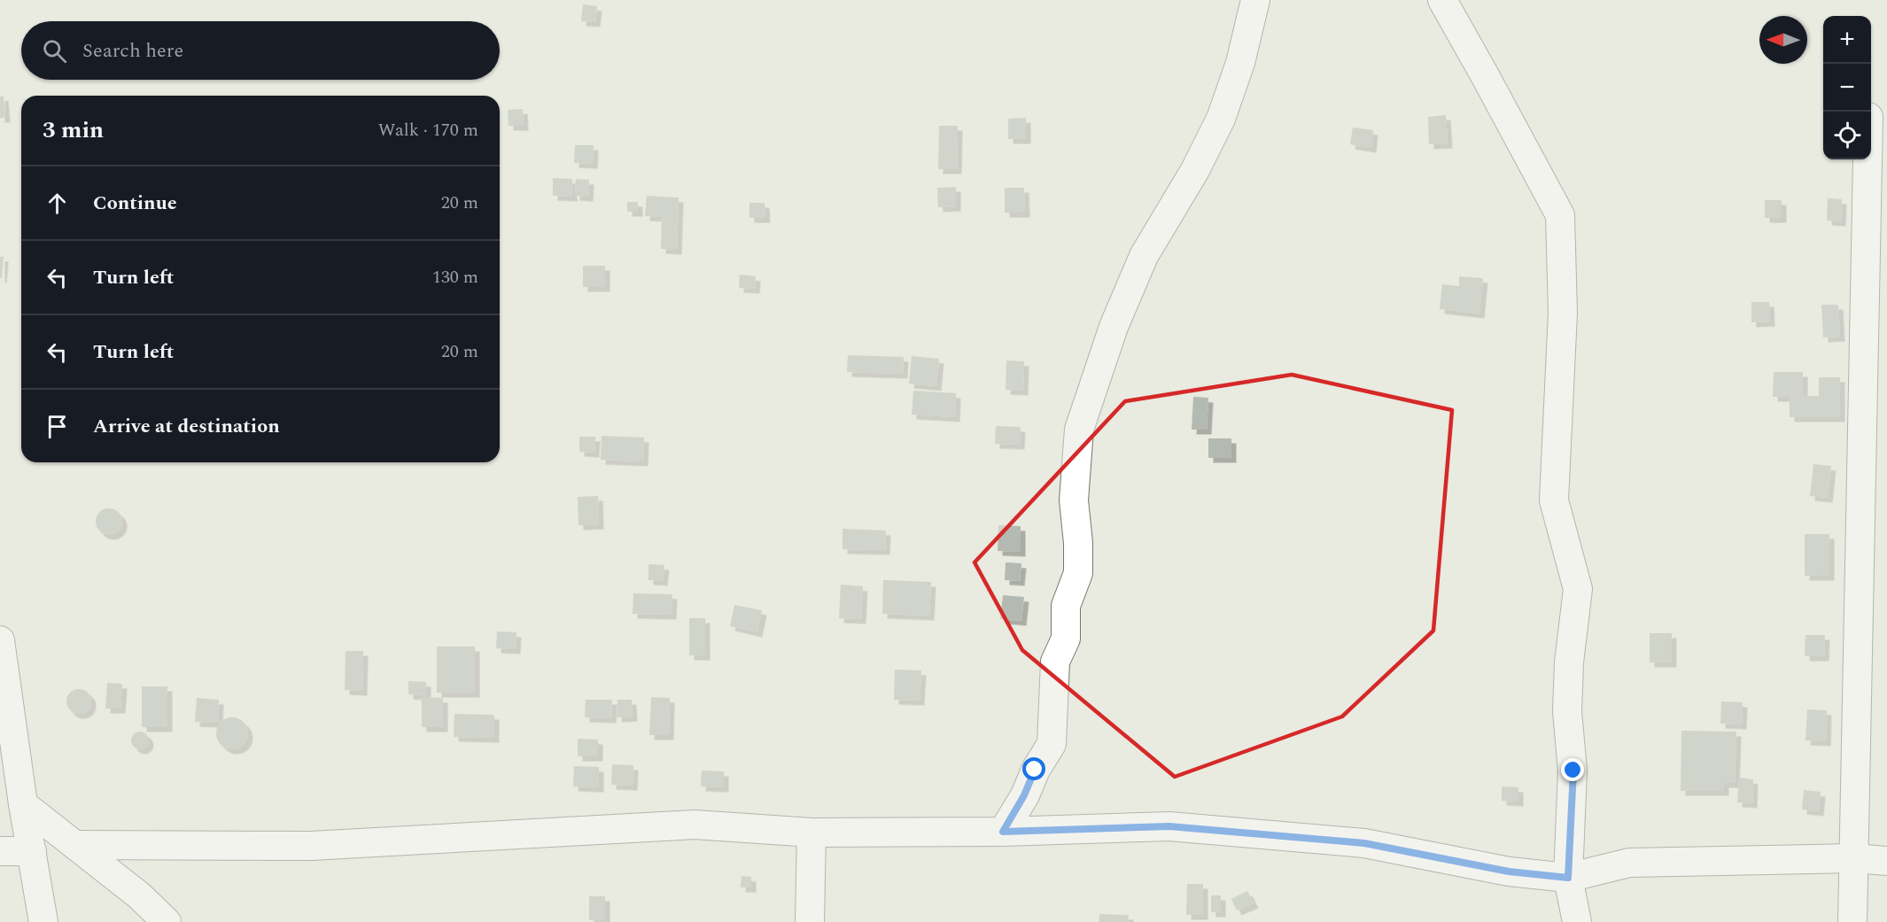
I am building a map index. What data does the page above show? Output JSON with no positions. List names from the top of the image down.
{
  "north": "left",
  "page": {
    "map_buttons": ["+", "−"],
    "search": "Search here",
    "heading": ["3 min", "Walk · 170 m"],
    "list": [
      ["Continue", "20 m"],
      ["Turn left", "130 m"],
      ["Turn left", "20 m"],
      "Arrive at destination"
    ]
  }
}
